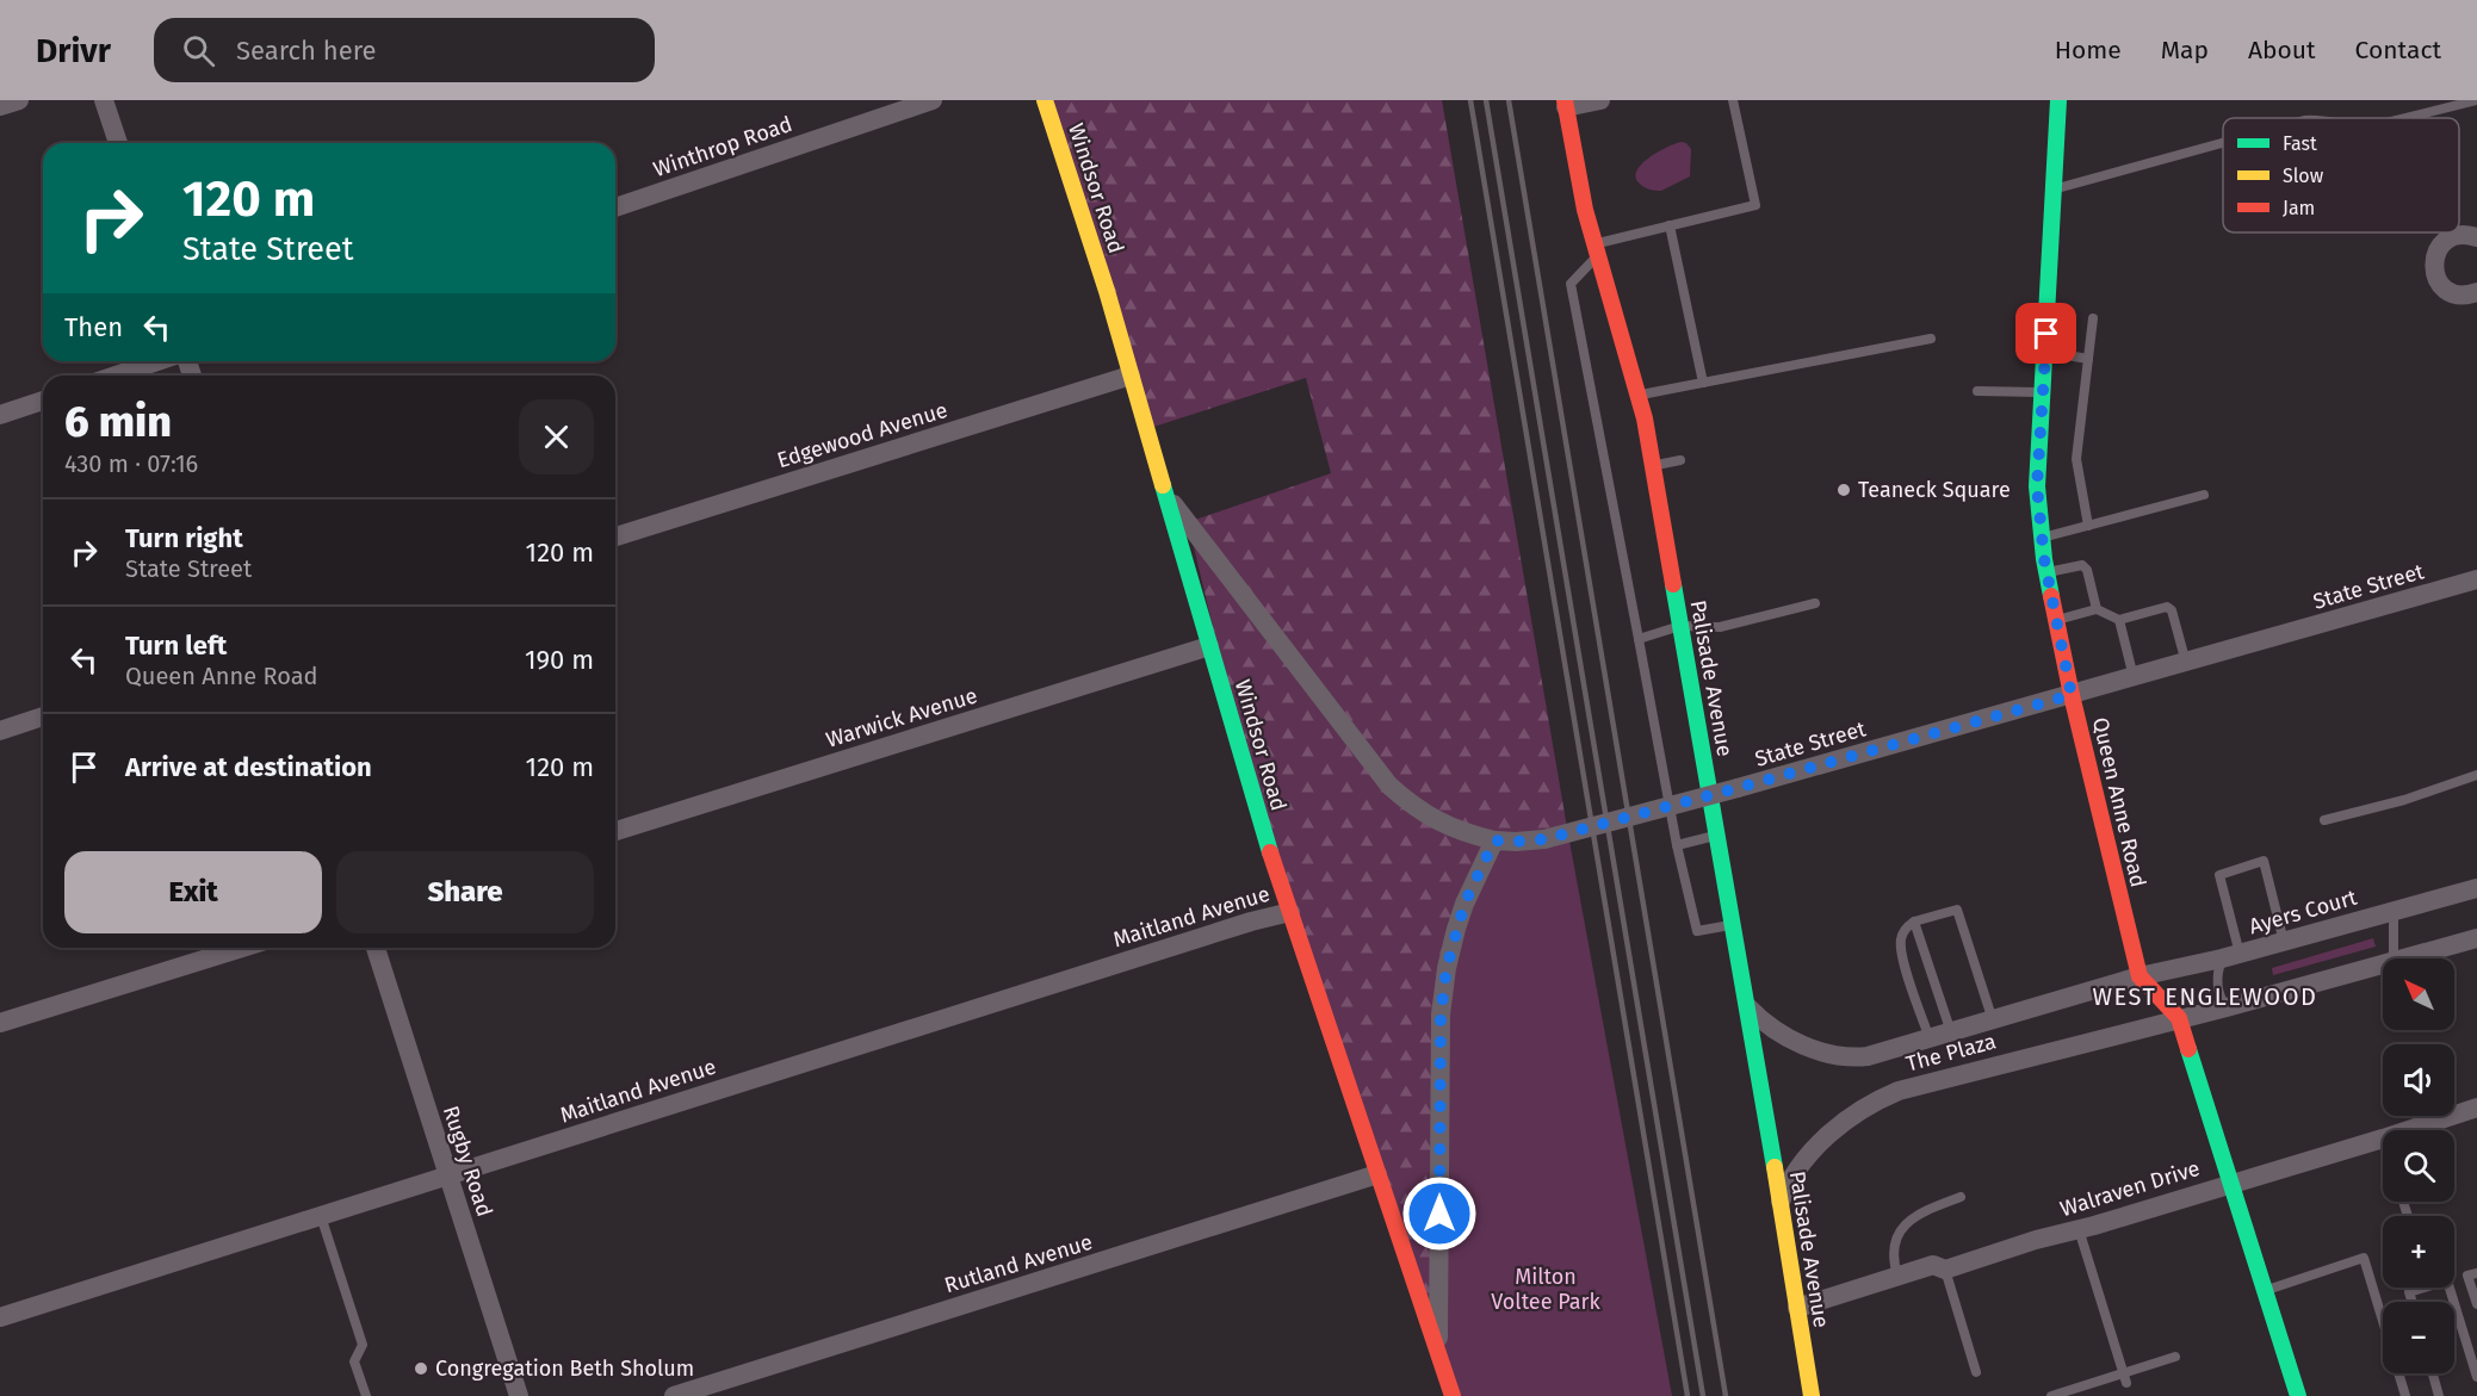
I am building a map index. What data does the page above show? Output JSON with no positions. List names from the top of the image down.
{
  "streets": {
    "street": [
      "Winthrop Road",
      "Windsor Road",
      "Edgewood Avenue",
      "State Street",
      "Palisade Avenue",
      "Warwick Avenue",
      "Queen Anne Road",
      "Ayers Court",
      "Maitland Avenue",
      "The Plaza",
      "Rugby Road",
      "Walraven Drive",
      "Rutland Avenue"
    ]
  },
  "crossings": [
    ["Windsor Road", "Edgewood Avenue"],
    ["Windsor Road", "State Street"],
    ["Windsor Road", "Warwick Avenue"],
    ["Windsor Road", "Maitland Avenue"],
    ["Windsor Road", "Rutland Avenue"],
    ["State Street", "Queen Anne Road"],
    ["Palisade Avenue", "The Plaza"],
    ["Palisade Avenue", "Walraven Drive"],
    ["Queen Anne Road", "Ayers Court"],
    ["Queen Anne Road", "The Plaza"],
    ["Queen Anne Road", "Walraven Drive"],
    ["Ayers Court", "The Plaza"],
    ["Maitland Avenue", "Rugby Road"]
  ],
  "districts": ["WEST ENGLEWOOD"],
  "parks": ["Milton Voltee Park"],
  "places": ["Teaneck Square", "Congregation Beth Sholum"],
  "legend": ["Fast", "Slow", "Jam"],
  "north": "top left",
  "page": {
    "header": "Drivr",
    "search": "Search here",
    "nav": [
      "Home",
      "Map",
      "About",
      "Contact"
    ],
    "turn": ["120 m", "State Street"],
    "then": "Then",
    "heading": ["6 min", "430 m · 07:16"],
    "list": [
      {
        "name": "Turn right",
        "note": "State Street",
        "value": "120 m"
      },
      {
        "name": "Turn left",
        "note": "Queen Anne Road",
        "value": "190 m"
      },
      {
        "name": "Arrive at destination",
        "value": "120 m"
      }
    ],
    "buttons": ["Exit", "Share"],
    "map_buttons": ["+", "−"]
  }
}
